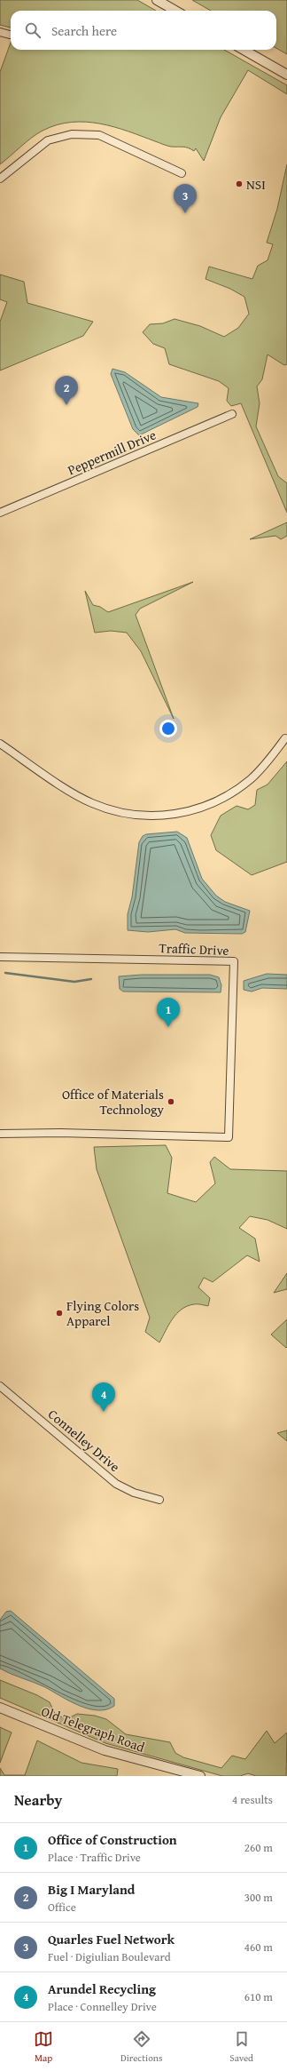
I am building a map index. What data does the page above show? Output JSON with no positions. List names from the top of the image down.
{
  "streets": {
    "street": [
      "Peppermill Drive",
      "Traffic Drive",
      "Connelley Drive",
      "Old Telegraph Road"
    ]
  },
  "places": ["NSI", "Office of Materials Technology", "Flying Colors Apparel"],
  "page": {
    "search": "Search here",
    "pins": [
      "3",
      "2",
      "1",
      "4"
    ],
    "heading": ["Nearby", "4 results"],
    "list": [
      {
        "mark": "1",
        "name": "Office of Construction",
        "note": "Place · Traffic Drive",
        "value": "260 m"
      },
      {
        "mark": "2",
        "name": "Big I Maryland",
        "note": "Office",
        "value": "300 m"
      },
      {
        "mark": "3",
        "name": "Quarles Fuel Network",
        "note": "Fuel · Digiulian Boulevard",
        "value": "460 m"
      },
      {
        "mark": "4",
        "name": "Arundel Recycling",
        "note": "Place · Connelley Drive",
        "value": "610 m"
      }
    ],
    "nav": ["Map", "Directions", "Saved"]
  }
}
